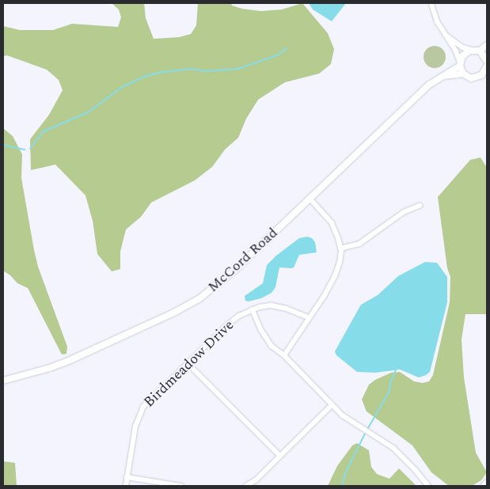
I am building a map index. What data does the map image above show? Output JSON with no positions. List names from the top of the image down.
{
  "streets": {
    "street": ["McCord Road", "Birdmeadow Drive"]
  }
}
